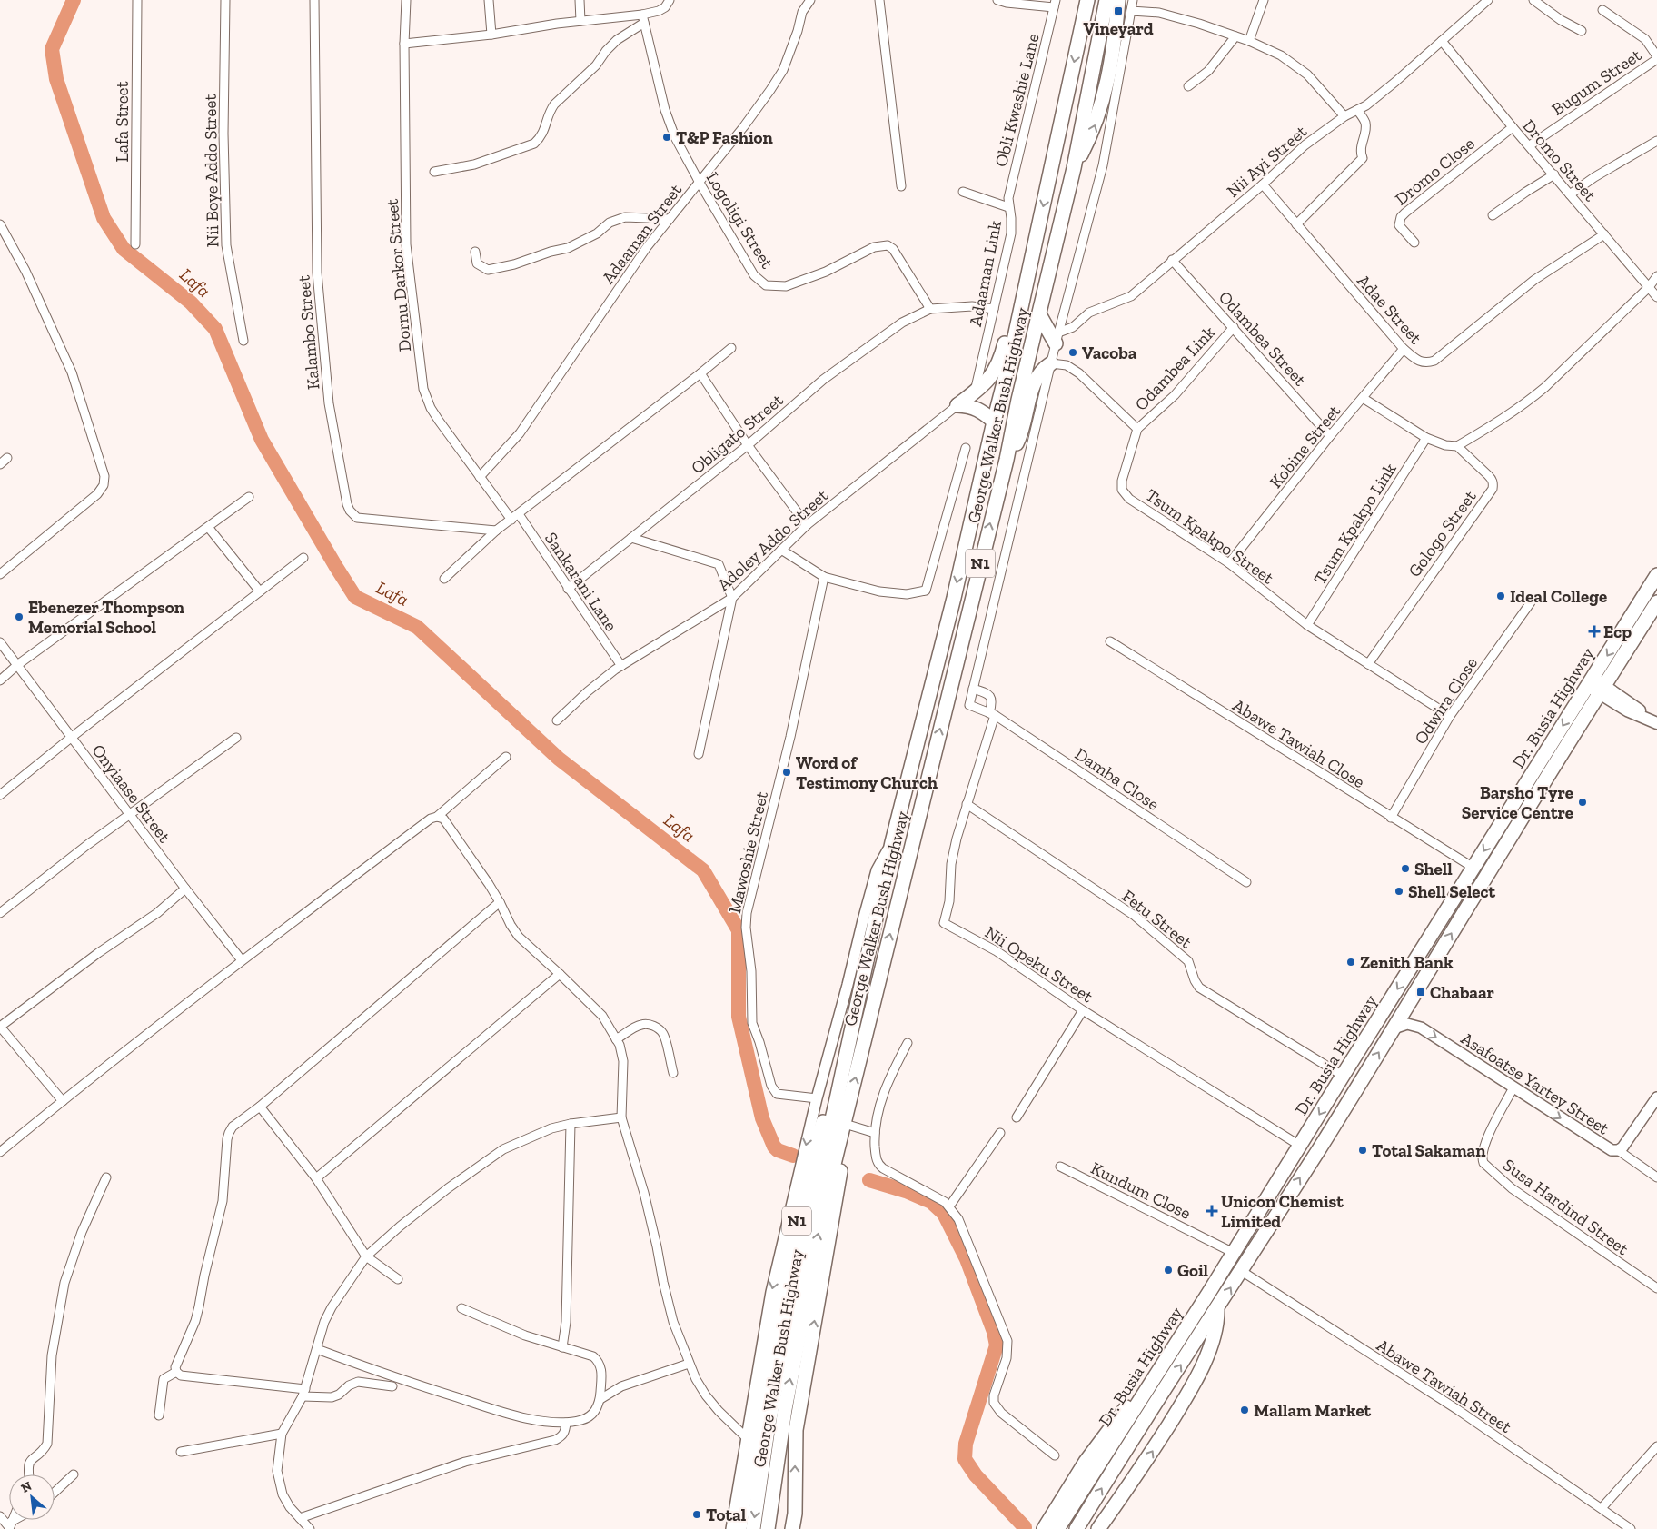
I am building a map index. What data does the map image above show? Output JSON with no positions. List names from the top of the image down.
{
  "streets": {
    "highway": ["George Walker Bush Highway", "N1", "Dr. Busia Highway"],
    "street": [
      "Bugum Street",
      "Obli Kwashie Lane",
      "Lafa Street",
      "Dromo Street",
      "Nii Ayi Street",
      "Nii Boye Addo Street",
      "Dromo Close",
      "Logoligi Street",
      "Adaaman Street",
      "Adaaman Link",
      "Dornu Darkor Street",
      "Adae Street",
      "Kalambo Street",
      "Odambea Street",
      "Odambea Link",
      "Obligato Street",
      "Kobine Street",
      "Tsum Kpakpo Link",
      "Gologo Street",
      "Tsum Kpakpo Street",
      "Adoley Addo Street",
      "Sankarani Lane",
      "Odwira Close",
      "Abawe Tawiah Close",
      "Damba Close",
      "Onyiaase Street",
      "Mawoshie Street",
      "Fetu Street",
      "Nii Opeku Street",
      "Asafoatse Yartey Street",
      "Kundum Close",
      "Susa Hardind Street",
      "Abawe Tawiah Street"
    ]
  },
  "crossings": [
    ["Bugum Street", "Dromo Street"],
    ["Obli Kwashie Lane", "Adaaman Link"],
    ["Dromo Street", "Nii Ayi Street"],
    ["Dromo Street", "Dromo Close"],
    ["Dromo Street", "Adae Street"],
    ["Nii Ayi Street", "Adae Street"],
    ["Nii Ayi Street", "Odambea Street"],
    ["Logoligi Street", "Adaaman Street"],
    ["Logoligi Street", "Obligato Street"],
    ["Adaaman Street", "Dornu Darkor Street"],
    ["Adae Street", "Kobine Street"],
    ["Odambea Street", "Odambea Link"],
    ["Odambea Street", "Kobine Street"],
    ["Odambea Link", "Tsum Kpakpo Street"],
    ["George Walker Bush Highway", "N1"],
    ["George Walker Bush Highway", "Mawoshie Street"],
    ["Obligato Street", "Sankarani Lane"],
    ["Kobine Street", "Tsum Kpakpo Street"],
    ["Tsum Kpakpo Link", "Tsum Kpakpo Street"],
    ["Gologo Street", "Tsum Kpakpo Street"],
    ["Tsum Kpakpo Street", "Odwira Close"],
    ["Adoley Addo Street", "Sankarani Lane"],
    ["Odwira Close", "Abawe Tawiah Close"],
    ["Dr. Busia Highway", "Abawe Tawiah Close"],
    ["Dr. Busia Highway", "Fetu Street"],
    ["Dr. Busia Highway", "Nii Opeku Street"],
    ["Dr. Busia Highway", "Asafoatse Yartey Street"],
    ["Dr. Busia Highway", "Kundum Close"],
    ["Dr. Busia Highway", "Abawe Tawiah Street"],
    ["Damba Close", "Nii Opeku Street"],
    ["Fetu Street", "Nii Opeku Street"],
    ["Asafoatse Yartey Street", "Susa Hardind Street"]
  ],
  "one_way": ["Asafoatse Yartey Street"],
  "water": ["Lafa"],
  "places": {
    "transit": ["Vineyard", "Chabaar"],
    "other": [
      "T&P Fashion",
      "Vacoba",
      "Ideal College",
      "Ebenezer Thompson Memorial School",
      "Word of Testimony Church",
      "Barsho Tyre Service Centre",
      "Shell",
      "Shell Select",
      "Zenith Bank",
      "Total Sakaman",
      "Goil",
      "Mallam Market",
      "Total"
    ],
    "health": ["Ecp", "Unicon Chemist Limited"]
  },
  "north": "top left"
}
